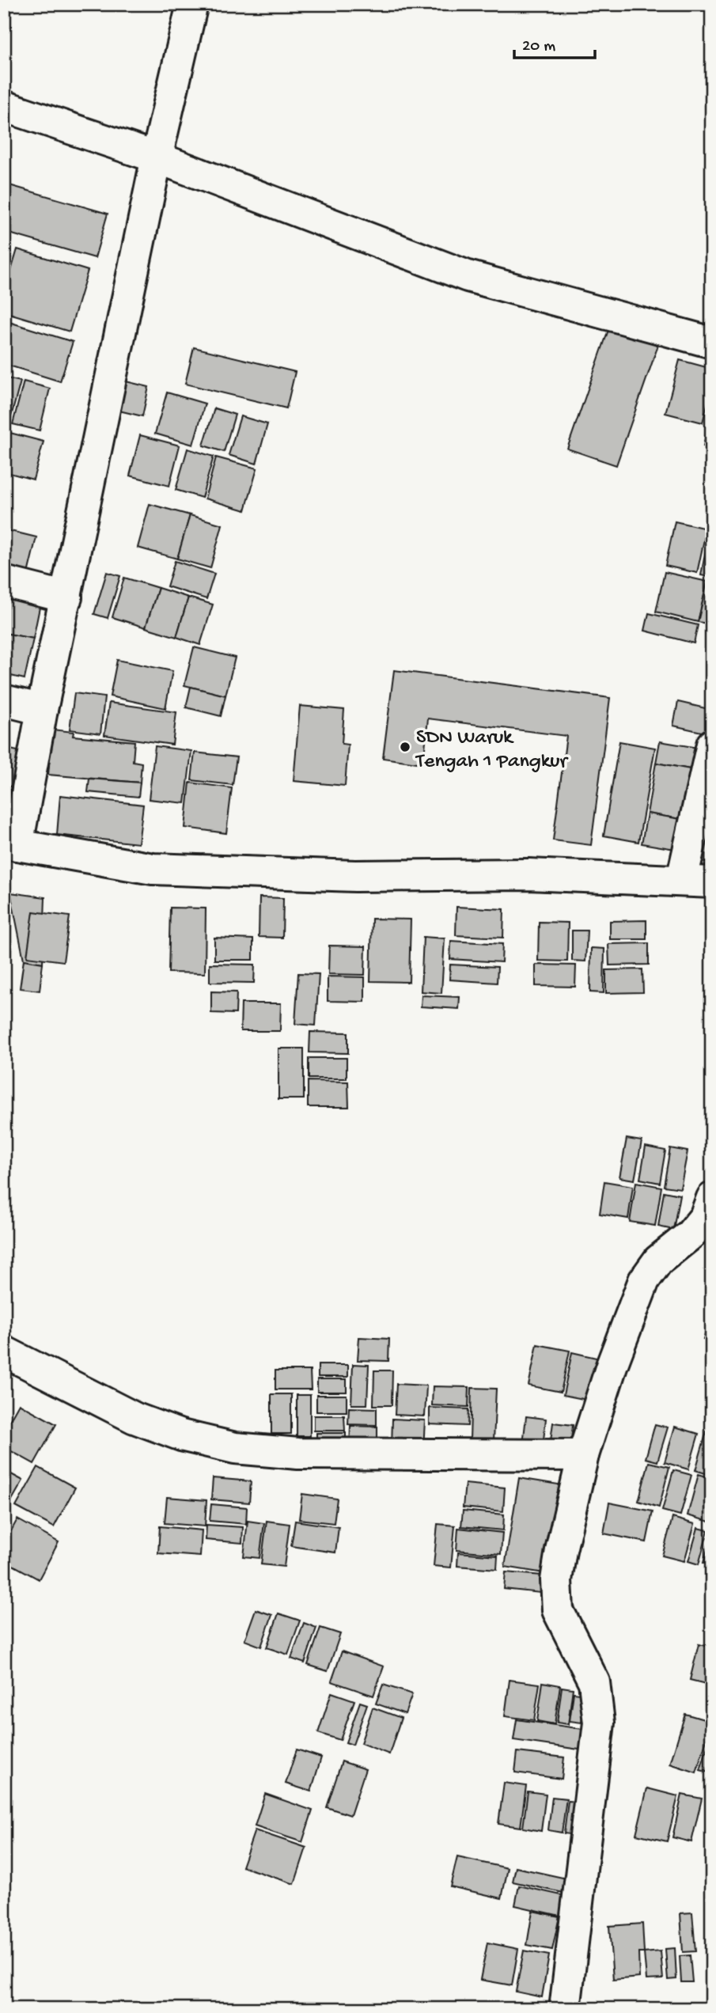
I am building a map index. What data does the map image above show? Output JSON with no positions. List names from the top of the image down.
{
  "places": ["SDN Waruk Tengah 1 Pangkur"],
  "scale_bar": "20 m"
}
